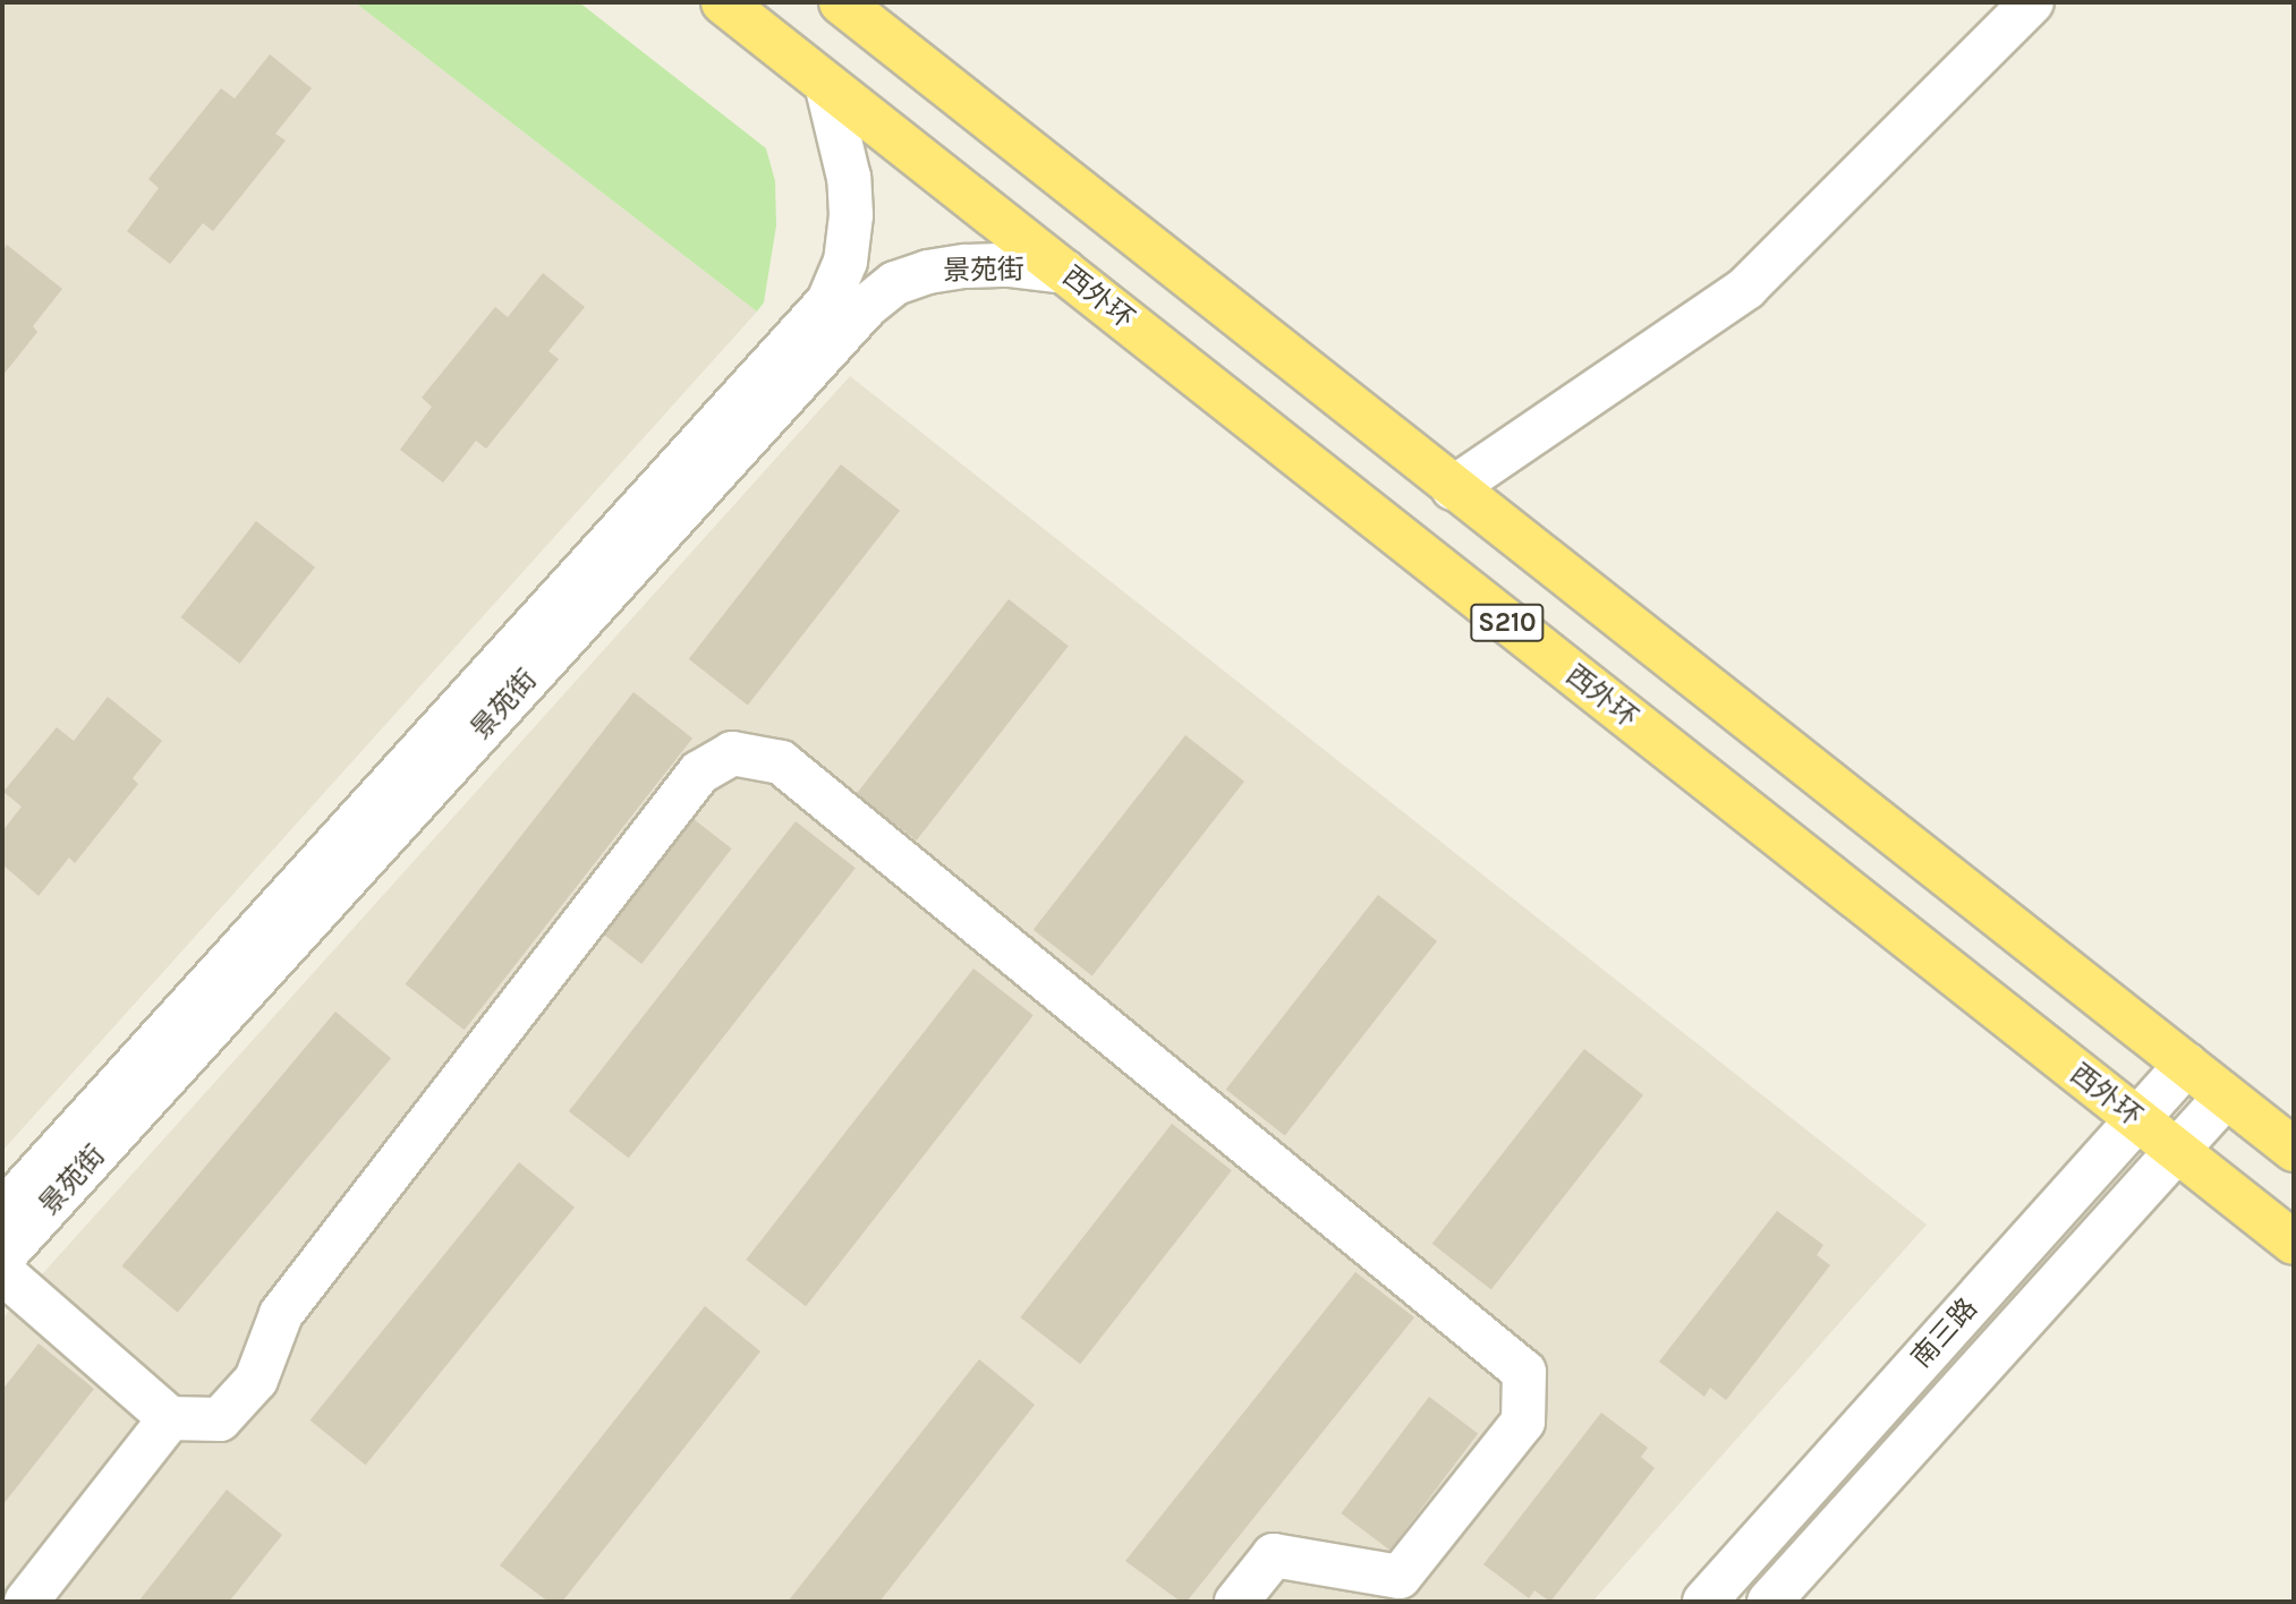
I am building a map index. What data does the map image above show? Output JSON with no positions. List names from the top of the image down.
{
  "streets": {
    "highway": ["西外环", "S210"],
    "street": ["景苑街", "南三路"]
  },
  "crossings": [
    ["景苑街", "西外环"],
    ["西外环", "南三路"],
    ["S210", "南三路"]
  ]
}
